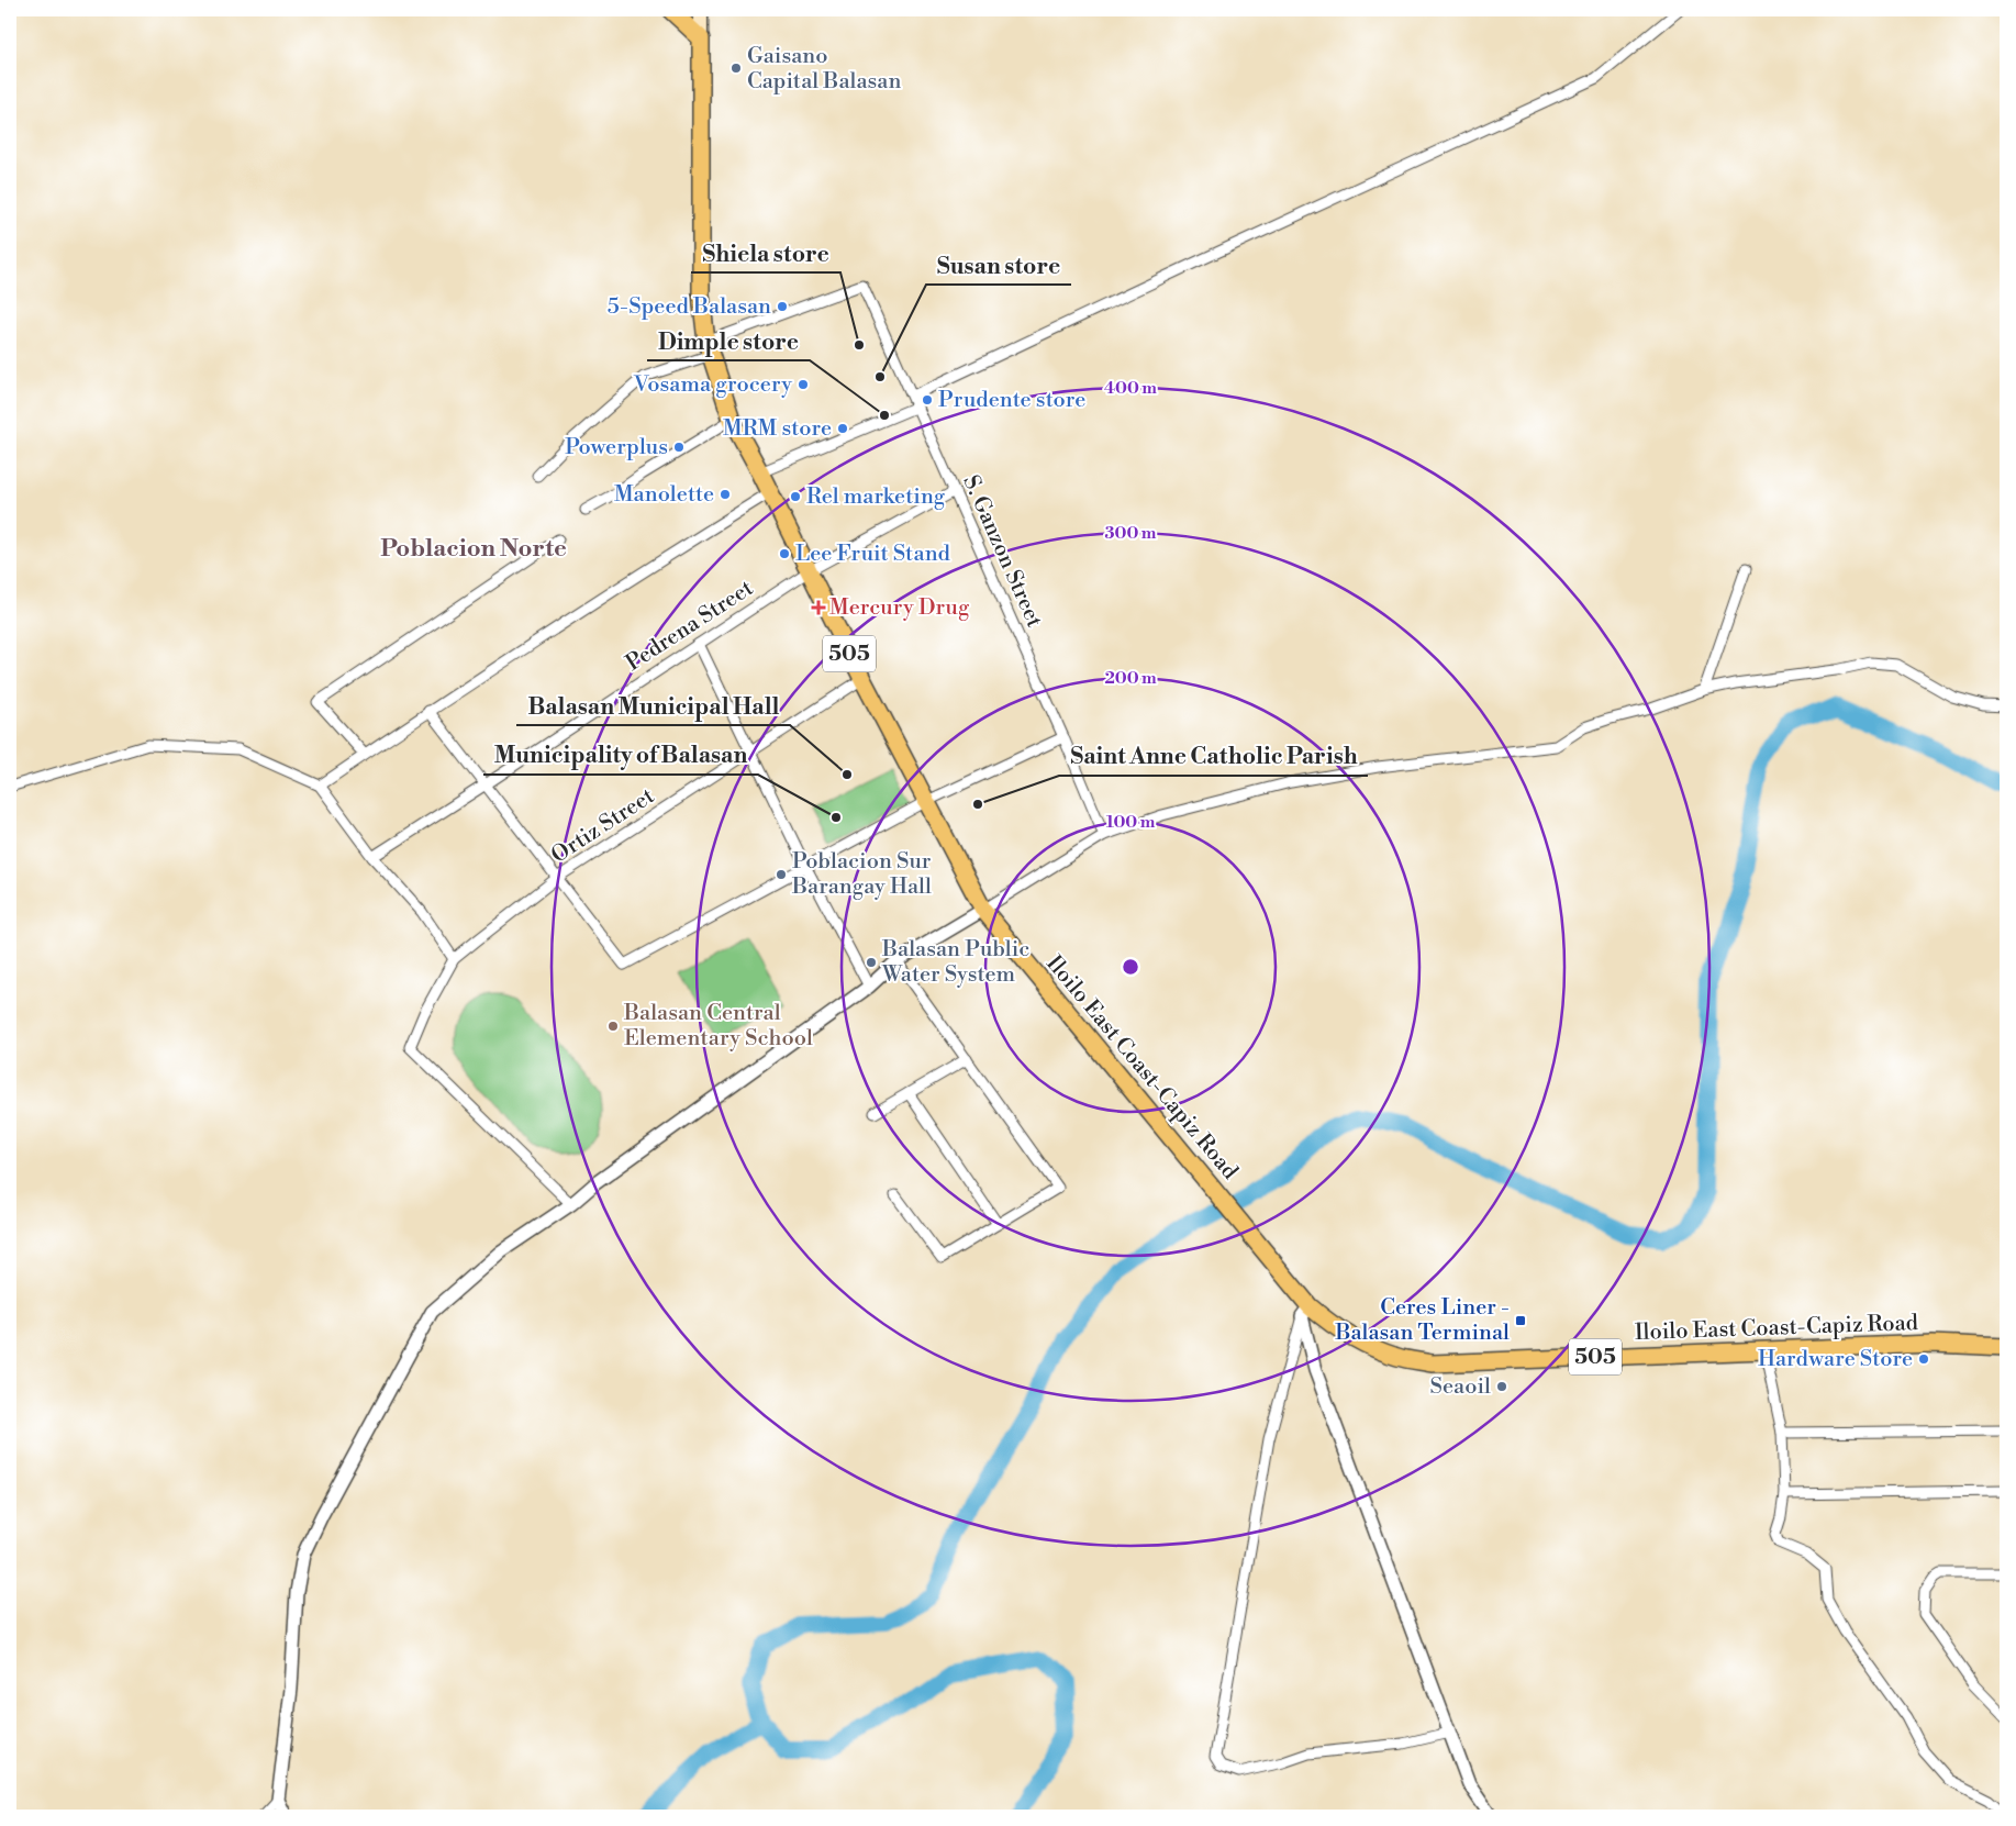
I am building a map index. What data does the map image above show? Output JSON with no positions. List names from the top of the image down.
{
  "streets": {
    "main road": ["505", "Iloilo East Coast-Capiz Road"],
    "street": ["S. Ganzon Street", "Pedrena Street", "Ortiz Street"]
  },
  "crossings": [
    ["S. Ganzon Street", "Pedrena Street"],
    ["S. Ganzon Street", "Iloilo East Coast-Capiz Road"],
    ["Pedrena Street", "Iloilo East Coast-Capiz Road"],
    ["Ortiz Street", "Iloilo East Coast-Capiz Road"]
  ],
  "districts": ["Poblacion Norte"],
  "places": {
    "other": [
      "Gaisano Capital Balasan",
      "5-Speed Balasan",
      "Shiela store",
      "Susan store",
      "Vosama grocery",
      "Prudente store",
      "Dimple store",
      "MRM store",
      "Powerplus",
      "Manolette",
      "Rel marketing",
      "Lee Fruit Stand",
      "Balasan Municipal Hall",
      "Saint Anne Catholic Parish",
      "Municipality of Balasan",
      "Poblacion Sur Barangay Hall",
      "Balasan Public Water System",
      "Balasan Central Elementary School",
      "Hardware Store",
      "Seaoil"
    ],
    "health": ["Mercury Drug"],
    "transit": ["Ceres Liner - Balasan Terminal"]
  },
  "rings": [
    "400 m",
    "300 m",
    "200 m",
    "100 m"
  ]
}
